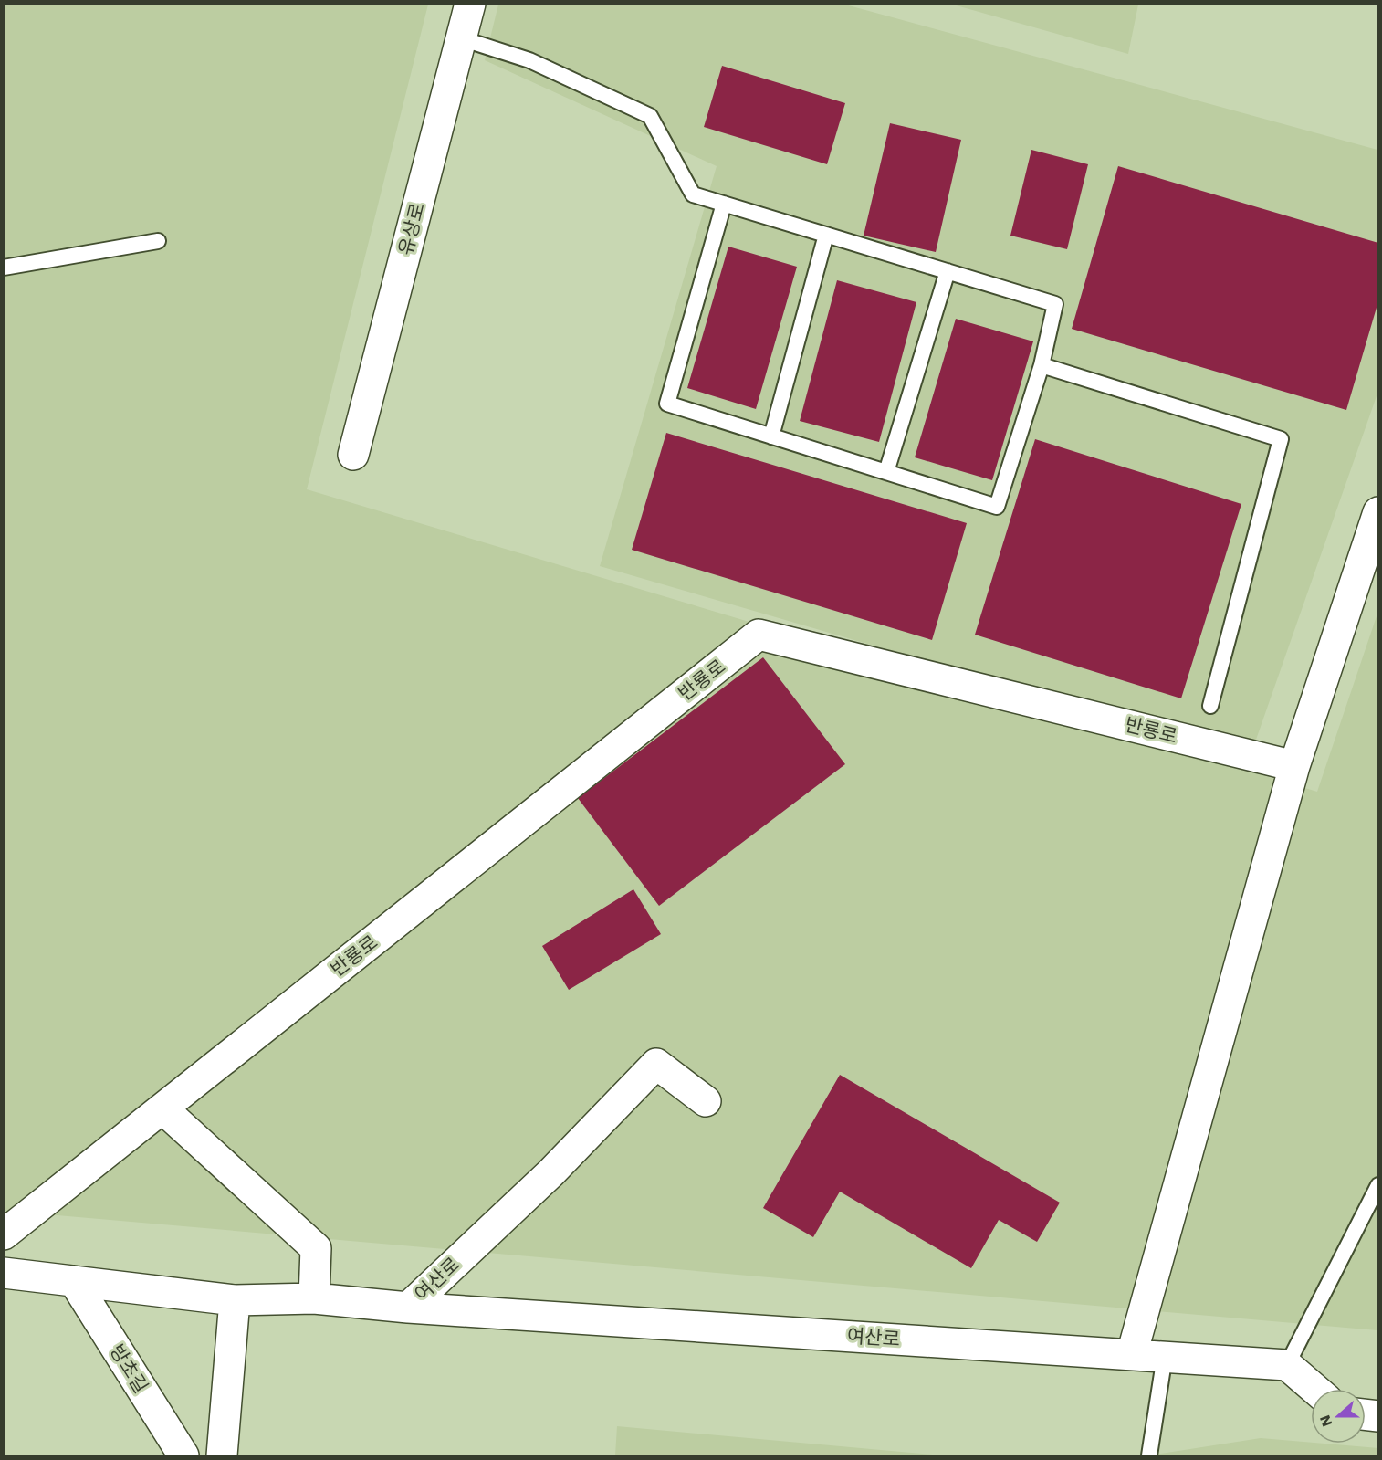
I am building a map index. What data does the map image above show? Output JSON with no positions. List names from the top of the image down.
{
  "streets": {
    "street": [
      "유상로",
      "반룡로",
      "여산로",
      "방초길"
    ]
  },
  "crossings": [
    ["여산로", "방초길"]
  ],
  "north": "left"
}
